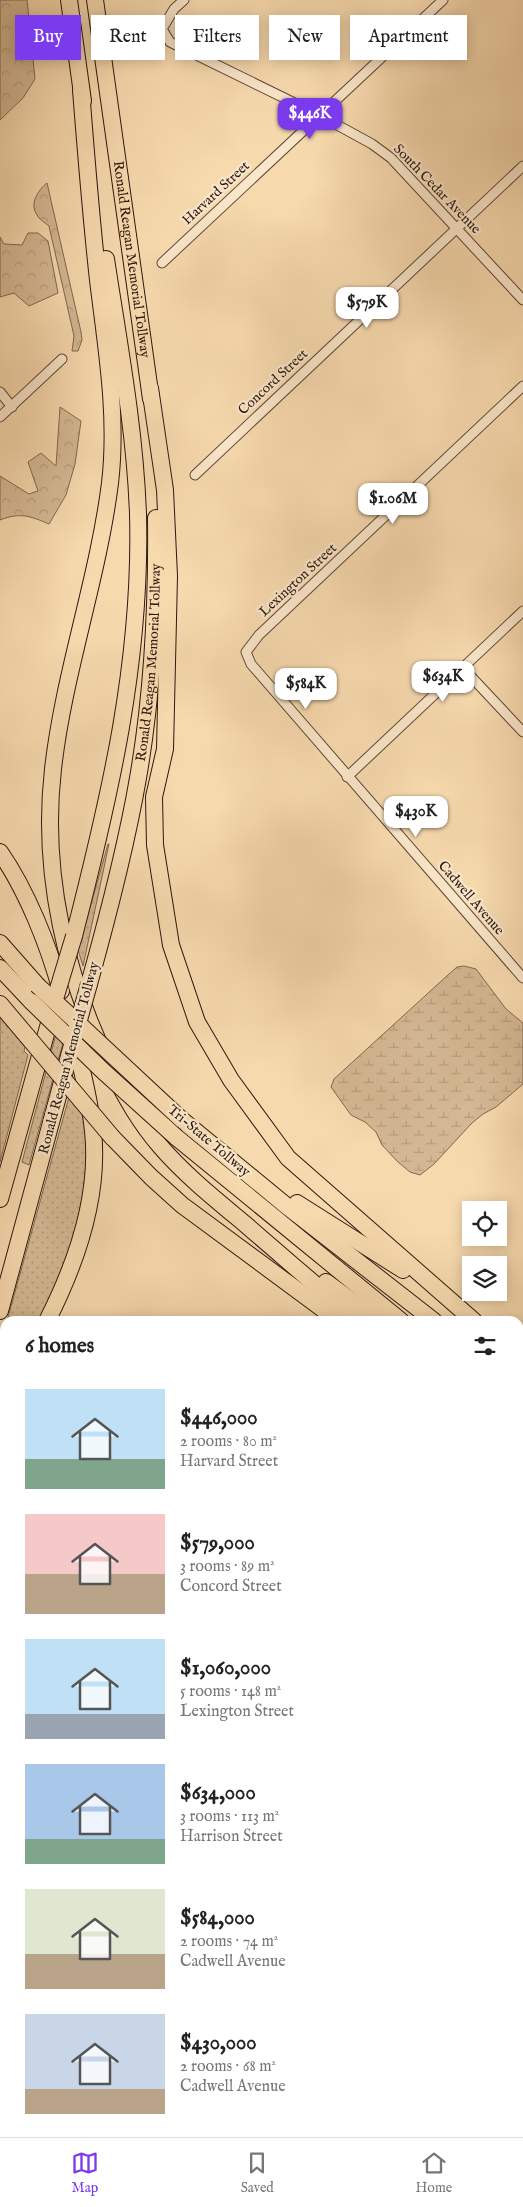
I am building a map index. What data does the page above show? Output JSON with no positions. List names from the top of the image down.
{
  "streets": {
    "highway": ["Ronald Reagan Memorial Tollway", "Tri-State Tollway"],
    "street": [
      "South Cedar Avenue",
      "Harvard Street",
      "Concord Street",
      "Lexington Street",
      "Cadwell Avenue"
    ]
  },
  "crossings": [
    ["South Cedar Avenue", "Harvard Street"],
    ["South Cedar Avenue", "Concord Street"],
    ["Lexington Street", "Cadwell Avenue"]
  ],
  "page": {
    "chip": [
      "Buy",
      "Rent",
      "Filters",
      "New",
      "Apartment"
    ],
    "price": [
      "$446K",
      "$579K",
      "$1.06M",
      "$634K",
      "$584K",
      "$430K"
    ],
    "heading": "6 homes",
    "list": [
      {
        "name": "$446,000",
        "note": "2 rooms · 80 m² · Harvard Street"
      },
      {
        "name": "$579,000",
        "note": "3 rooms · 89 m² · Concord Street"
      },
      {
        "name": "$1,060,000",
        "note": "5 rooms · 148 m² · Lexington Street"
      },
      {
        "name": "$634,000",
        "note": "3 rooms · 113 m² · Harrison Street"
      },
      {
        "name": "$584,000",
        "note": "2 rooms · 74 m² · Cadwell Avenue"
      },
      {
        "name": "$430,000",
        "note": "2 rooms · 68 m² · Cadwell Avenue"
      }
    ],
    "tabs": ["Map", "Saved", "Home"]
  }
}
